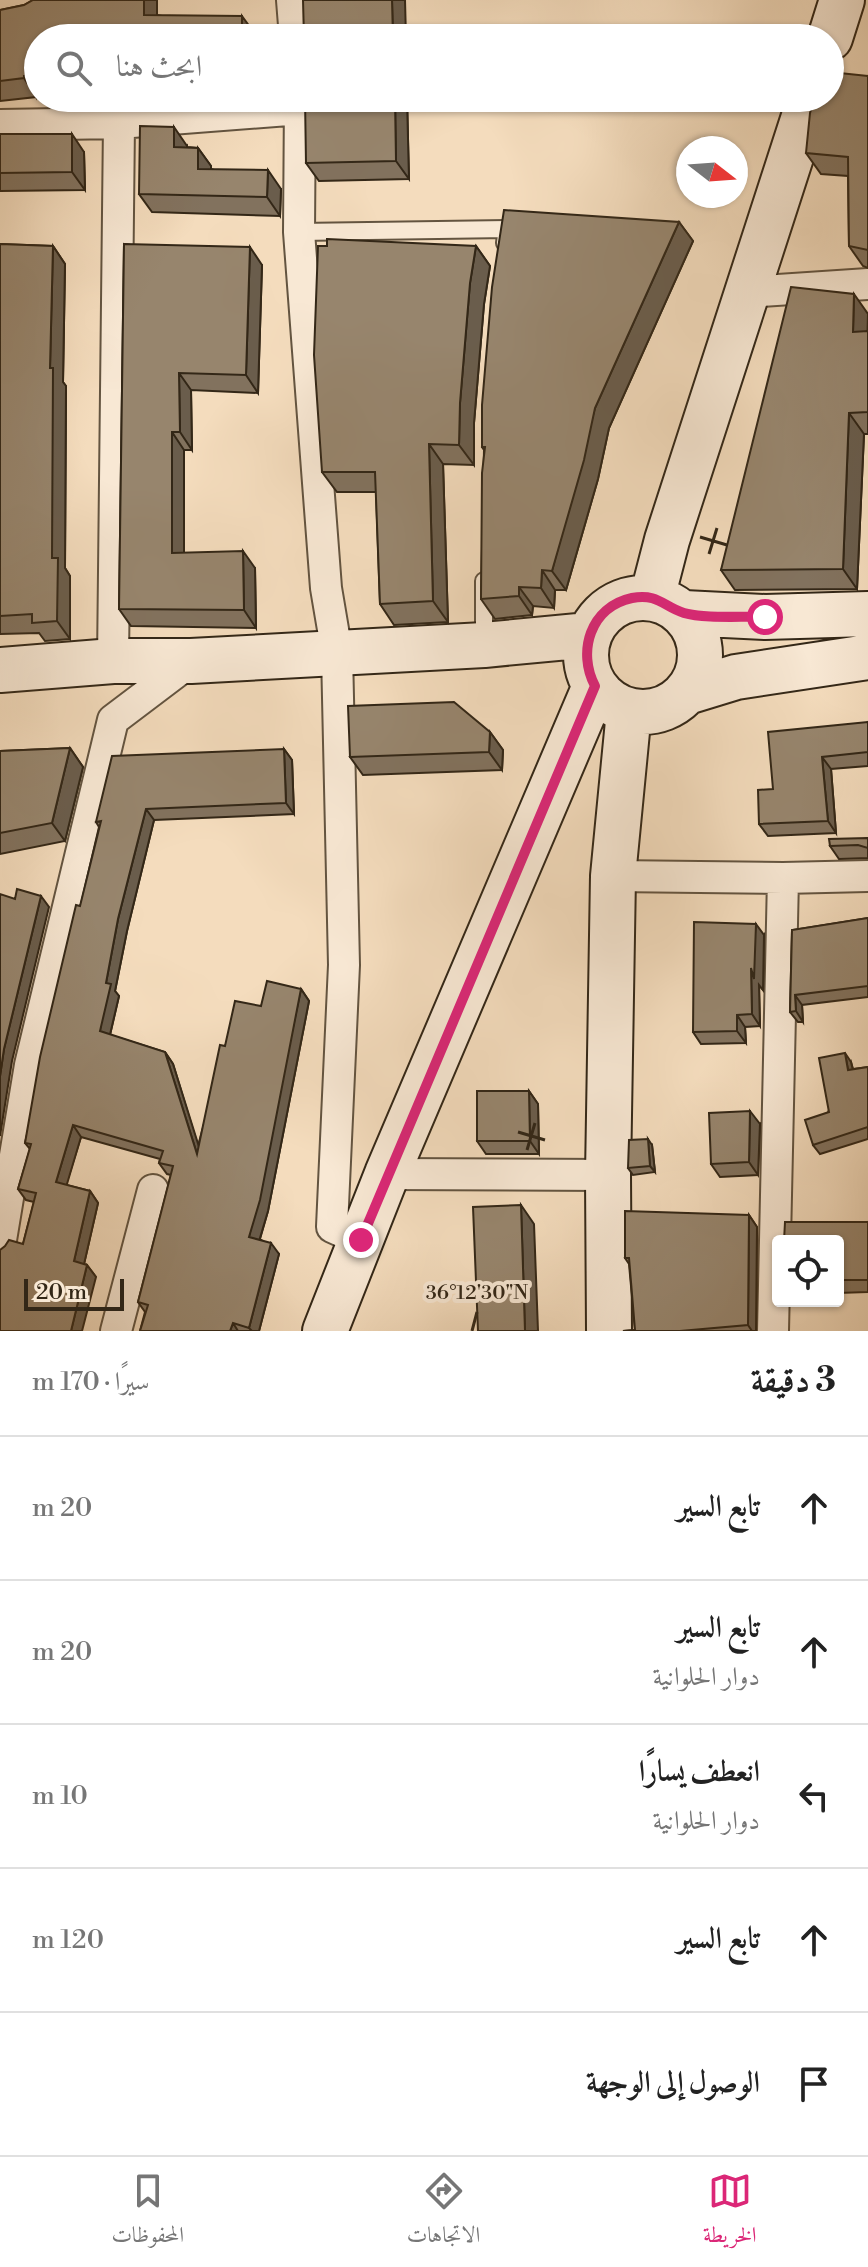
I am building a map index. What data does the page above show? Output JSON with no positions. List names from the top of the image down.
{
  "scale_bar": "20 m",
  "north": "right",
  "page": {
    "search": "ابحث هنا",
    "scale": "20 m",
    "heading": ["3 دقيقة", "سيرًا · 170 m"],
    "list": [
      ["تابع السير", "20 m"],
      ["تابع السير", "دوار الحلوانية", "20 m"],
      ["انعطف يسارًا", "دوار الحلوانية", "10 m"],
      ["تابع السير", "120 m"],
      "الوصول إلى الوجهة"
    ],
    "nav": ["الخريطة", "الاتجاهات", "المحفوظات"]
  },
  "coordinates": ["36°12'30\"N"]
}
